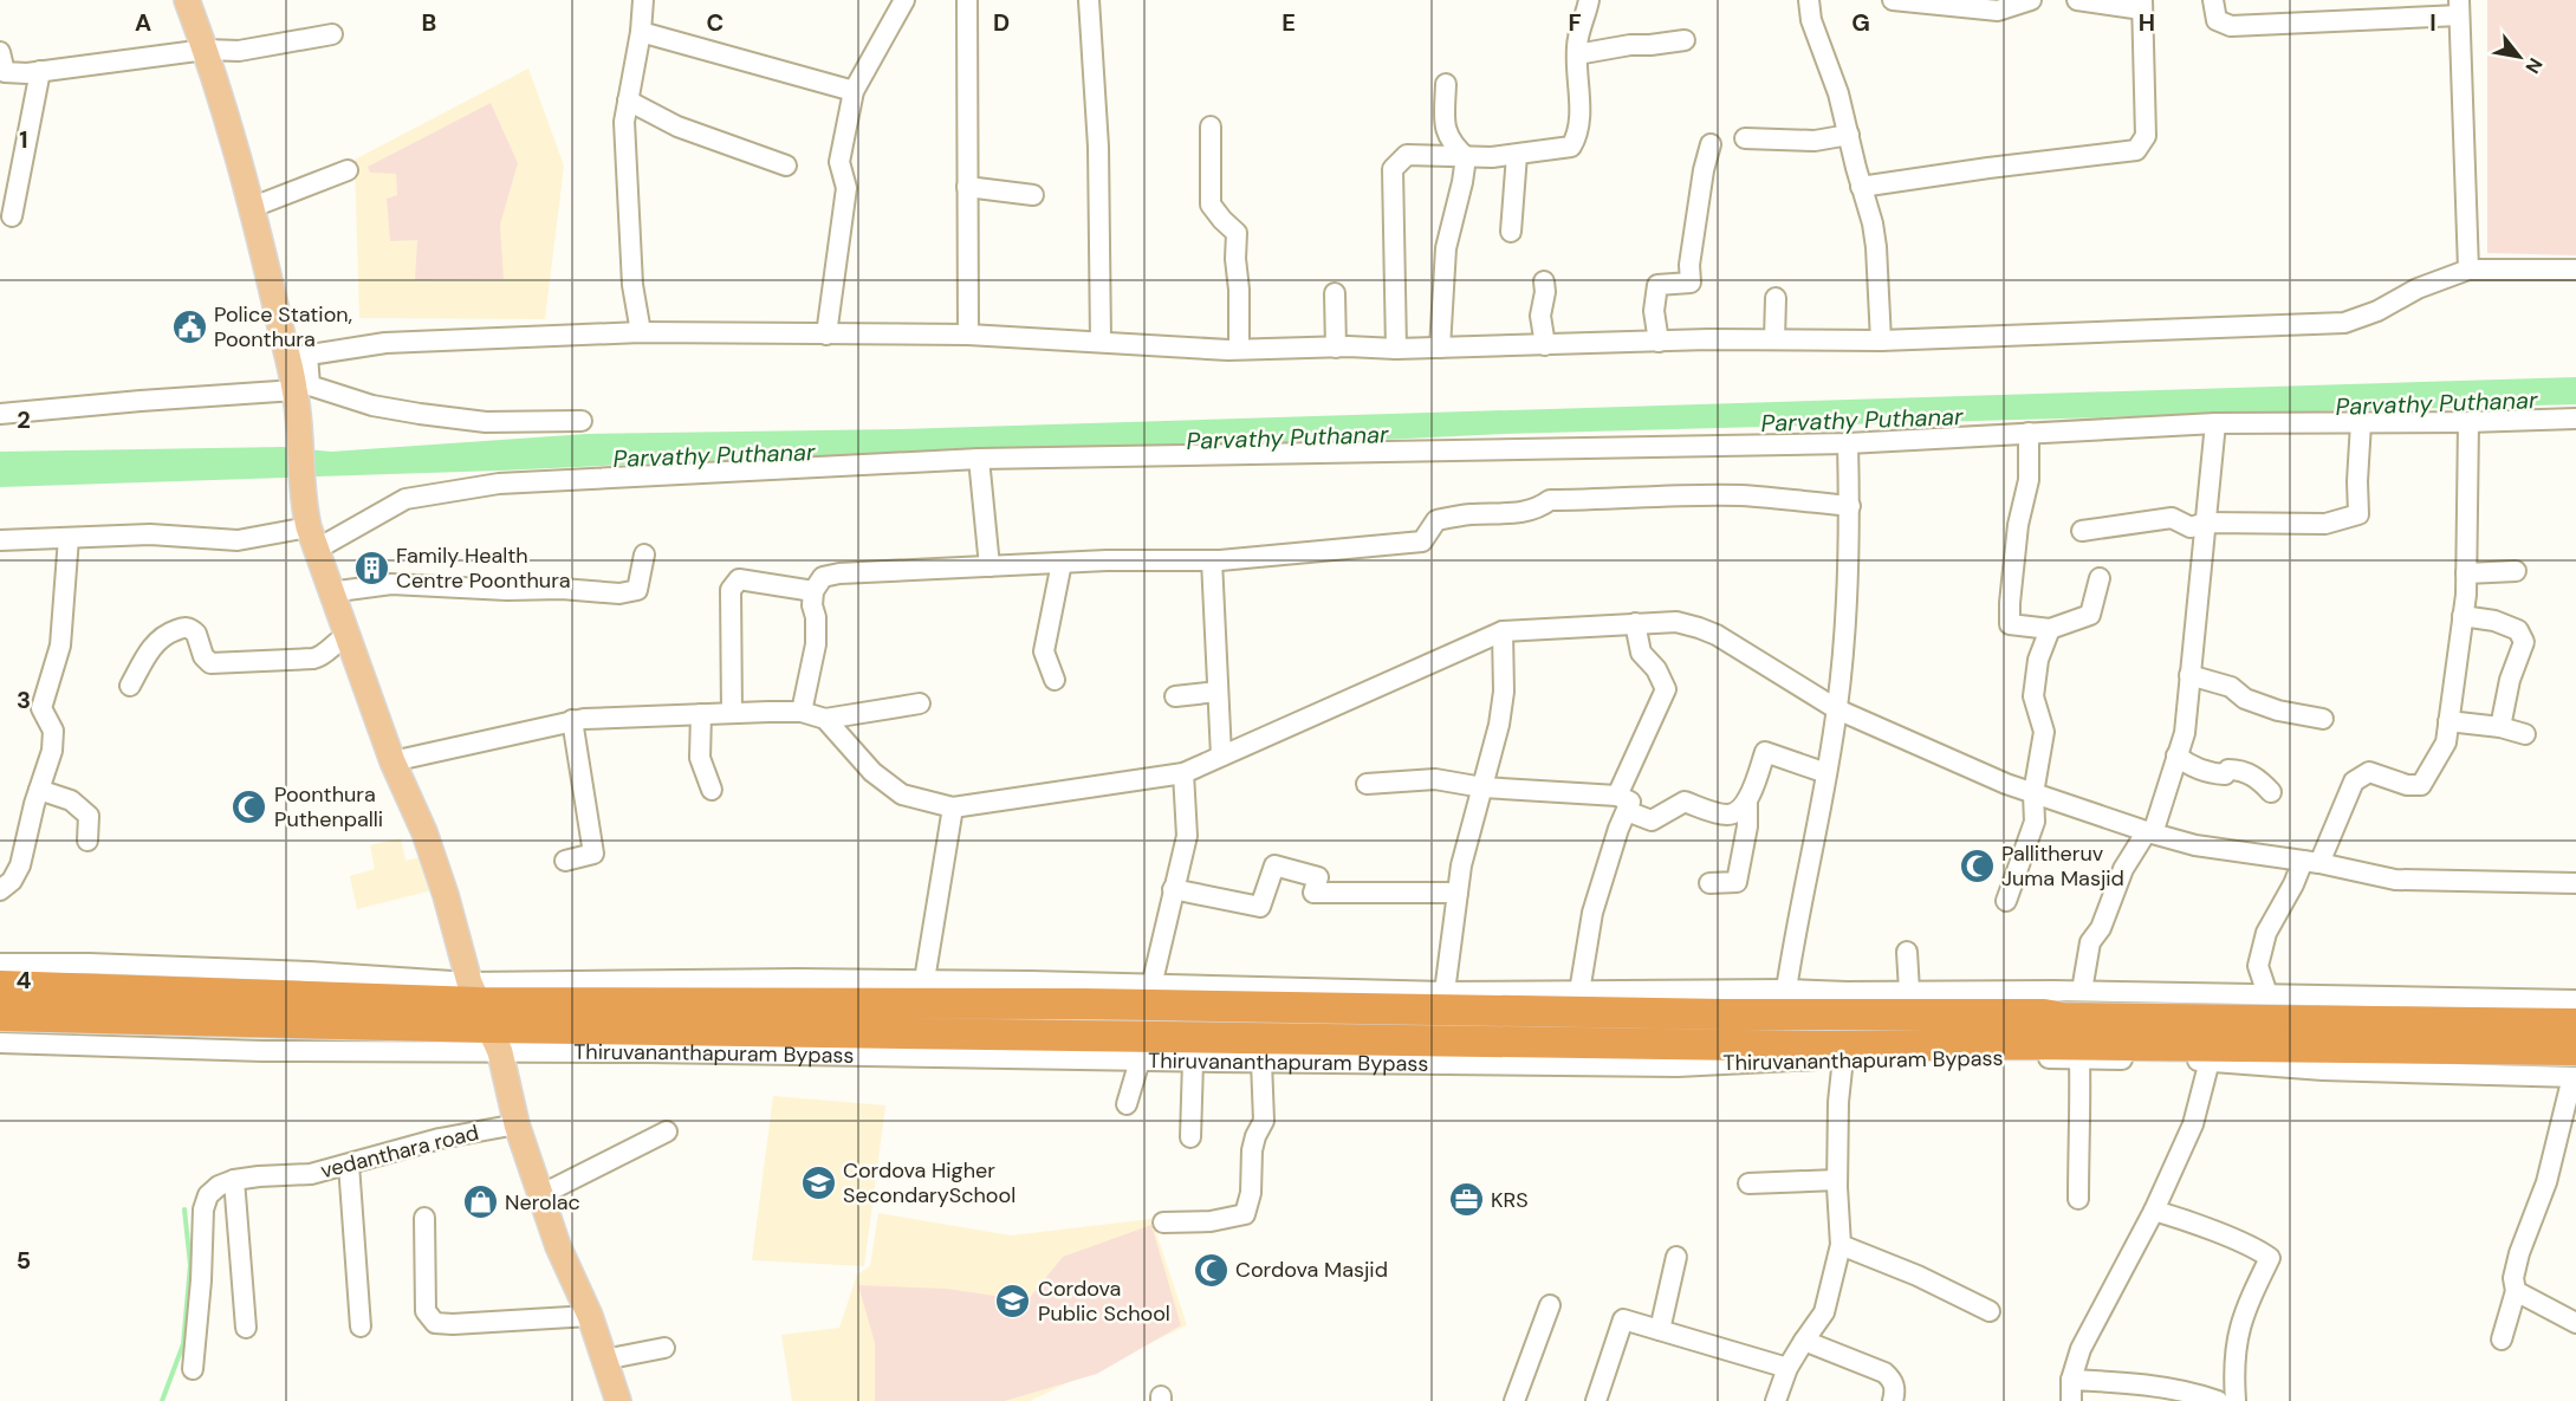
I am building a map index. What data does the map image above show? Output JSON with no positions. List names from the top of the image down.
{
  "streets": {
    "highway": ["Thiruvananthapuram Bypass"],
    "street": ["vedanthara road"]
  },
  "water": ["Parvathy Puthanar"],
  "places": {
    "public building": ["Police Station, Poonthura"],
    "building": ["Family Health Centre Poonthura"],
    "mosque": ["Poonthura Puthenpalli", "Pallitheruv Juma Masjid", "Cordova Masjid"],
    "school or university": ["Cordova Higher SecondarySchool", "Cordova Public School"],
    "office": ["KRS"],
    "shop": ["Nerolac"]
  },
  "north": "bottom right",
  "grid": {
    "columns": [
      "A",
      "B",
      "C",
      "D",
      "E",
      "F",
      "G",
      "H",
      "I"
    ],
    "rows": [
      "1",
      "2",
      "3",
      "4",
      "5"
    ]
  }
}
